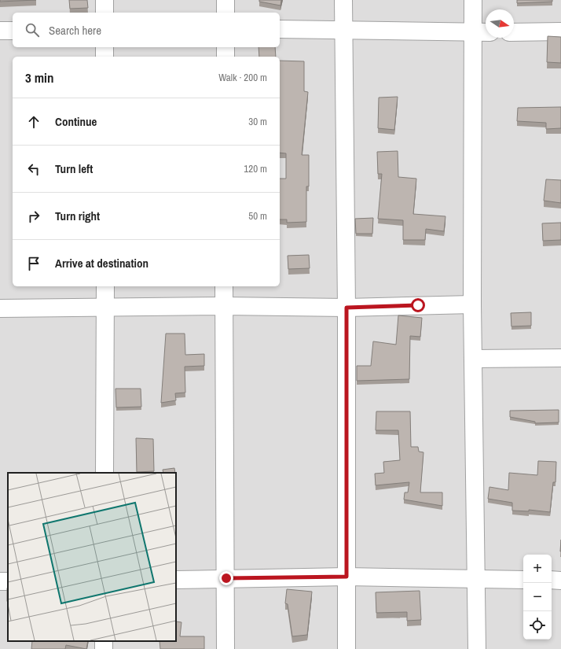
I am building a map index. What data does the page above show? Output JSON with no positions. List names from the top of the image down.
{
  "north": "right",
  "page": {
    "search": "Search here",
    "heading": ["3 min", "Walk · 200 m"],
    "list": [
      ["Continue", "30 m"],
      ["Turn left", "120 m"],
      ["Turn right", "50 m"],
      "Arrive at destination"
    ],
    "map_buttons": ["+", "−"]
  }
}
